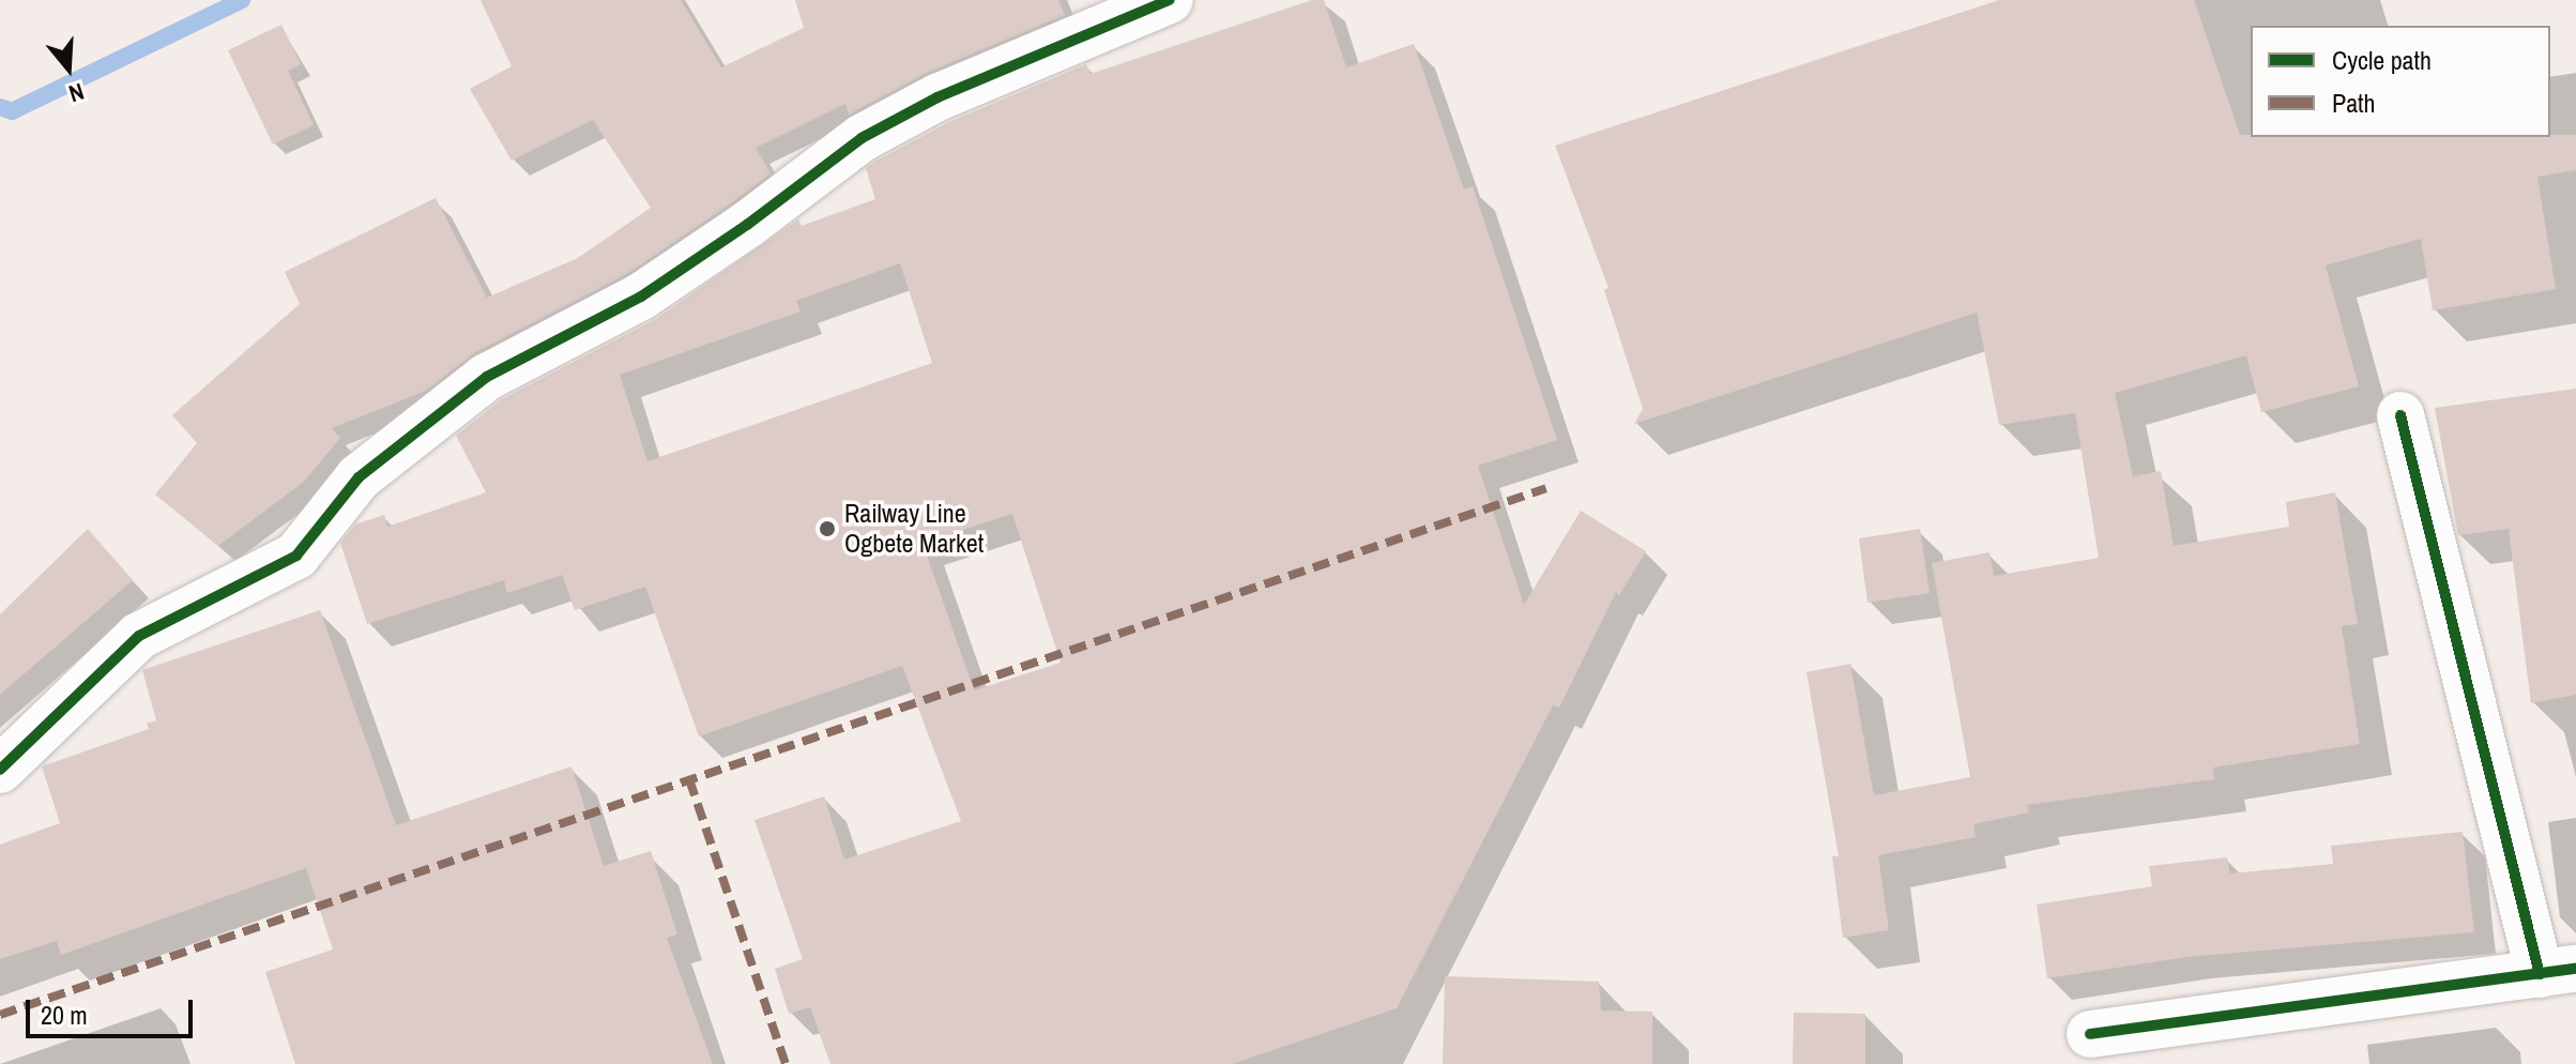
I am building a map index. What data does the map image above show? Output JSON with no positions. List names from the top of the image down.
{
  "places": ["Railway Line Ogbete Market"],
  "legend": ["Cycle path", "Path"],
  "scale_bar": "20 m",
  "north": "bottom"
}
